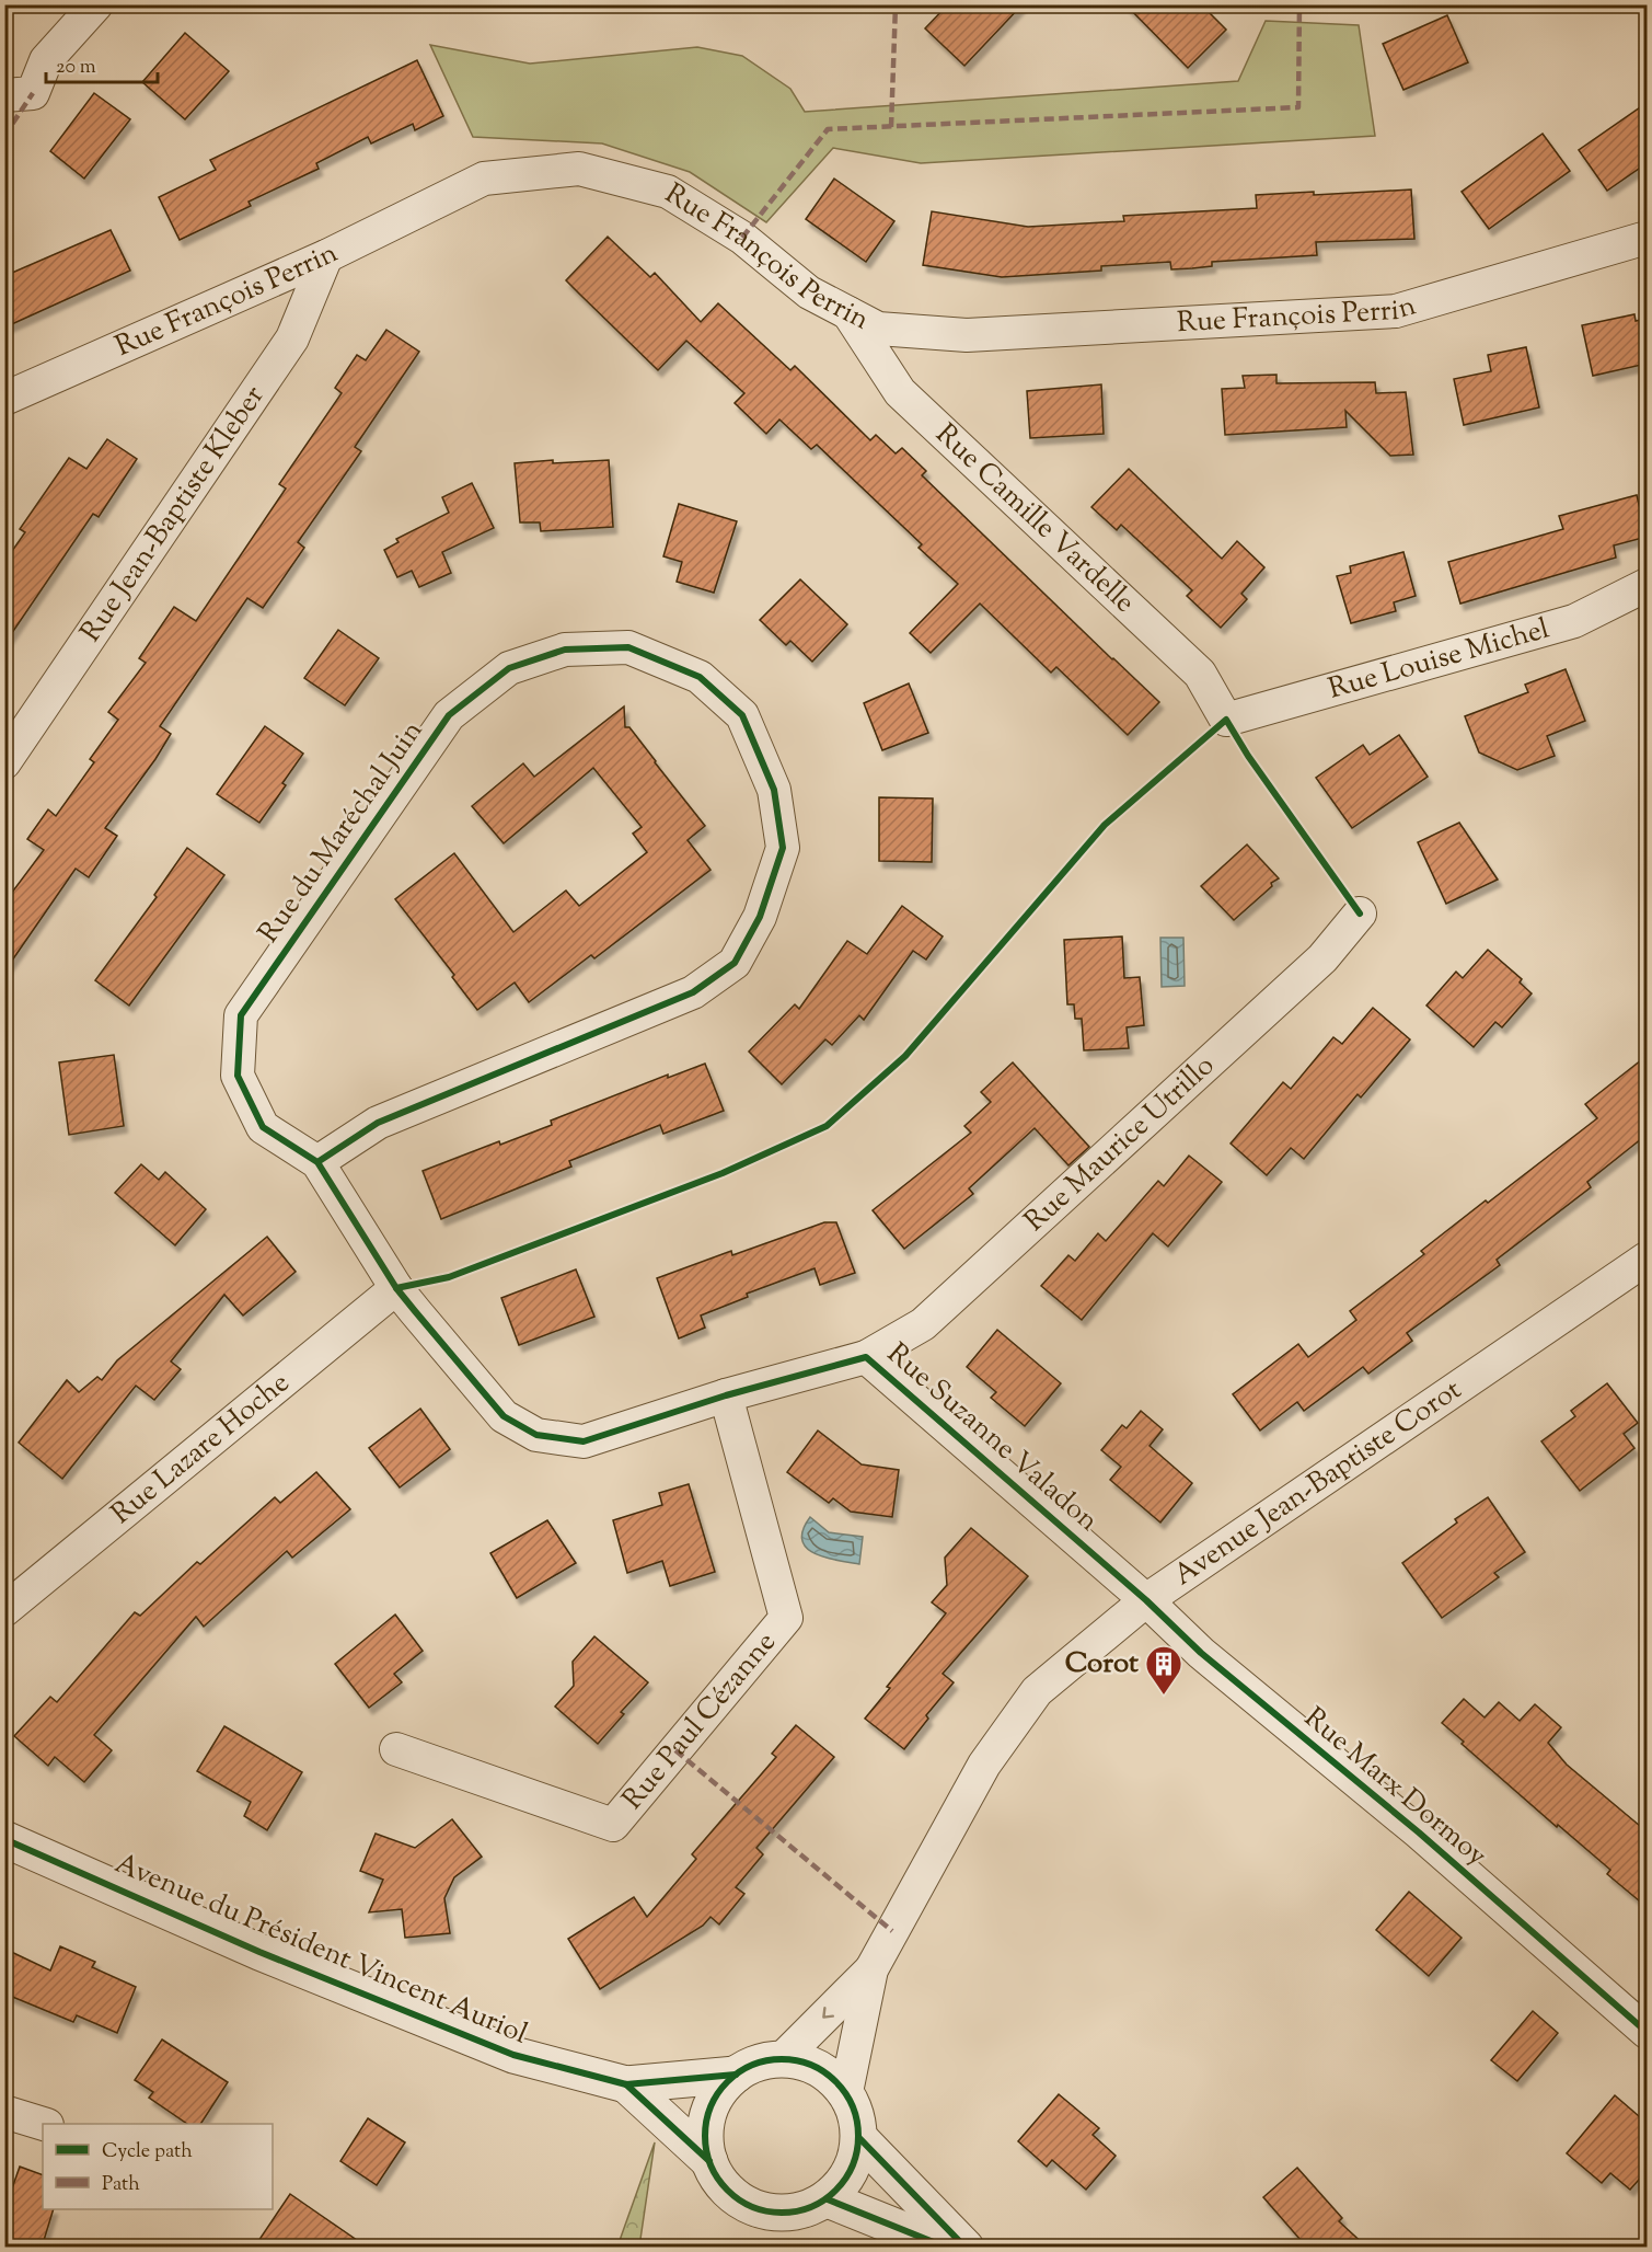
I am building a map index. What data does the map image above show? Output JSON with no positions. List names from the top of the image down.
{
  "streets": {
    "street": [
      "Rue François Perrin",
      "Rue Jean-Baptiste Kleber",
      "Rue Camille Vardelle",
      "Rue Louise Michel",
      "Rue du Maréchal Juin",
      "Rue Maurice Utrillo",
      "Rue Suzanne Valadon",
      "Rue Lazare Hoche",
      "Avenue Jean-Baptiste Corot",
      "Rue Paul Cézanne",
      "Rue Marx Dormoy",
      "Avenue du Président Vincent Auriol"
    ]
  },
  "crossings": [
    ["Rue François Perrin", "Rue Jean-Baptiste Kleber"],
    ["Rue François Perrin", "Rue Camille Vardelle"],
    ["Rue Camille Vardelle", "Rue Louise Michel"],
    ["Rue du Maréchal Juin", "Rue Suzanne Valadon"],
    ["Rue du Maréchal Juin", "Rue Lazare Hoche"],
    ["Rue Maurice Utrillo", "Rue Suzanne Valadon"],
    ["Rue Suzanne Valadon", "Rue Lazare Hoche"],
    ["Rue Suzanne Valadon", "Avenue Jean-Baptiste Corot"],
    ["Rue Suzanne Valadon", "Rue Paul Cézanne"],
    ["Rue Suzanne Valadon", "Rue Marx Dormoy"],
    ["Avenue Jean-Baptiste Corot", "Rue Marx Dormoy"],
    ["Avenue Jean-Baptiste Corot", "Avenue du Président Vincent Auriol"]
  ],
  "places": {
    "building": ["Corot"]
  },
  "legend": ["Cycle path", "Path"],
  "scale_bar": "20 m"
}
